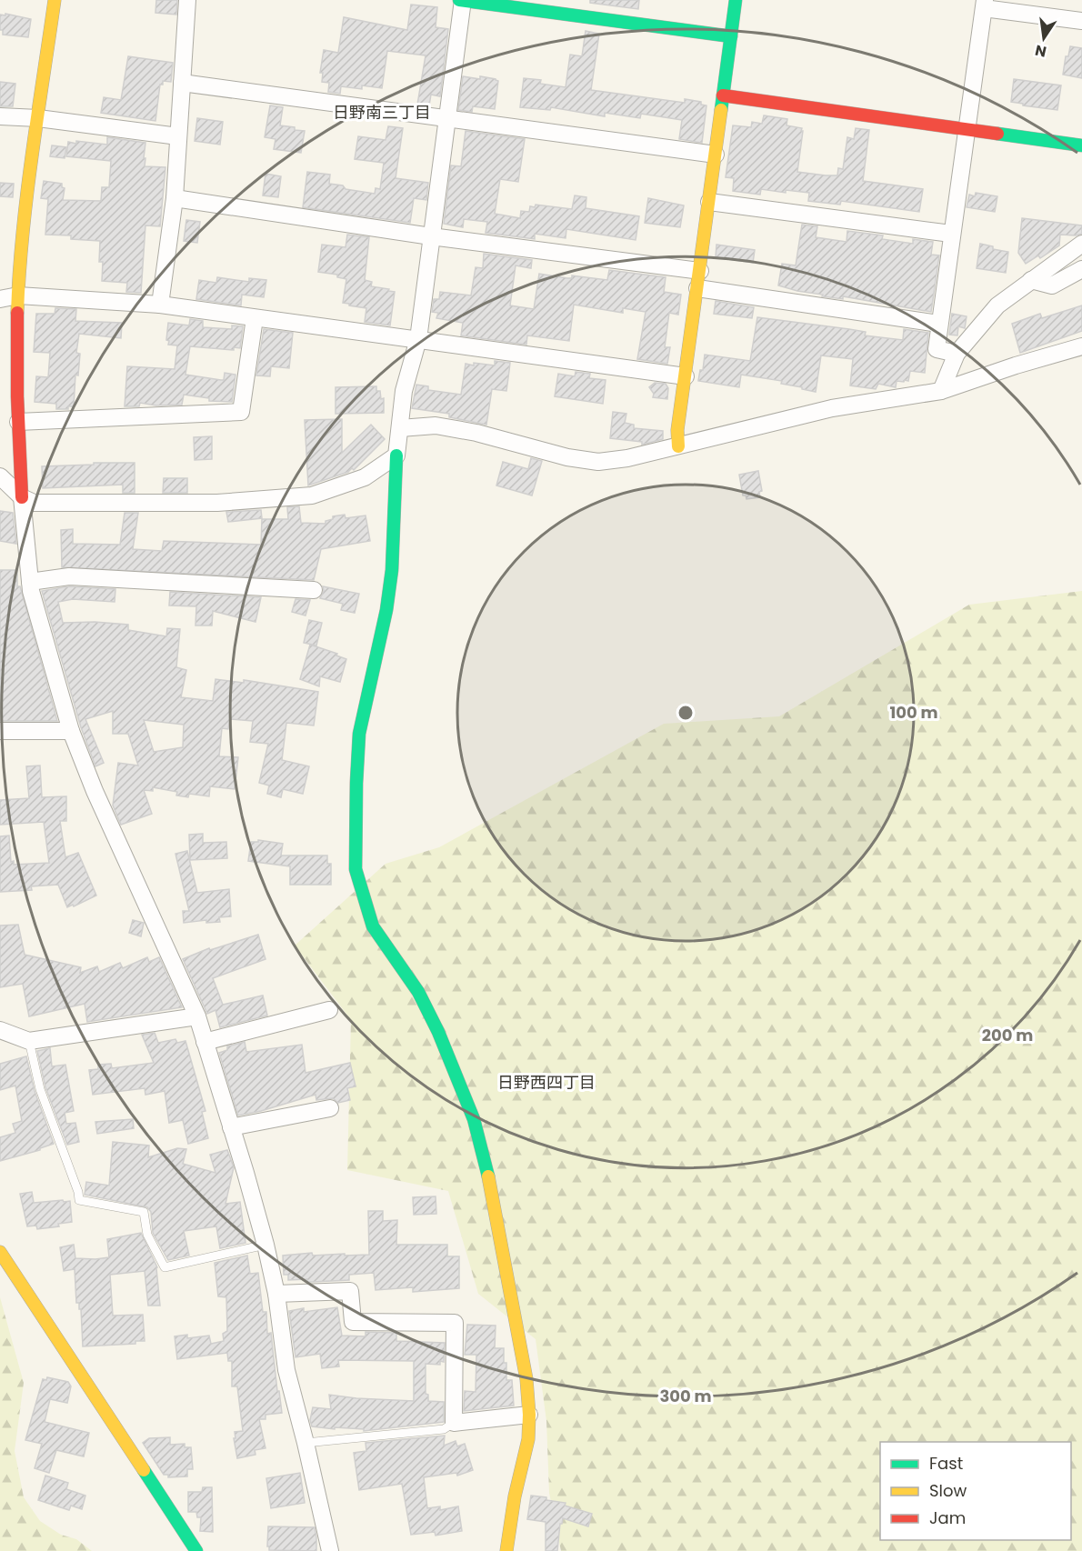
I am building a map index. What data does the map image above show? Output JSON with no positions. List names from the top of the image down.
{
  "districts": ["日野南三丁目", "日野西四丁目"],
  "legend": ["Fast", "Slow", "Jam"],
  "north": "bottom",
  "rings": ["100 m", "200 m", "300 m"]
}
